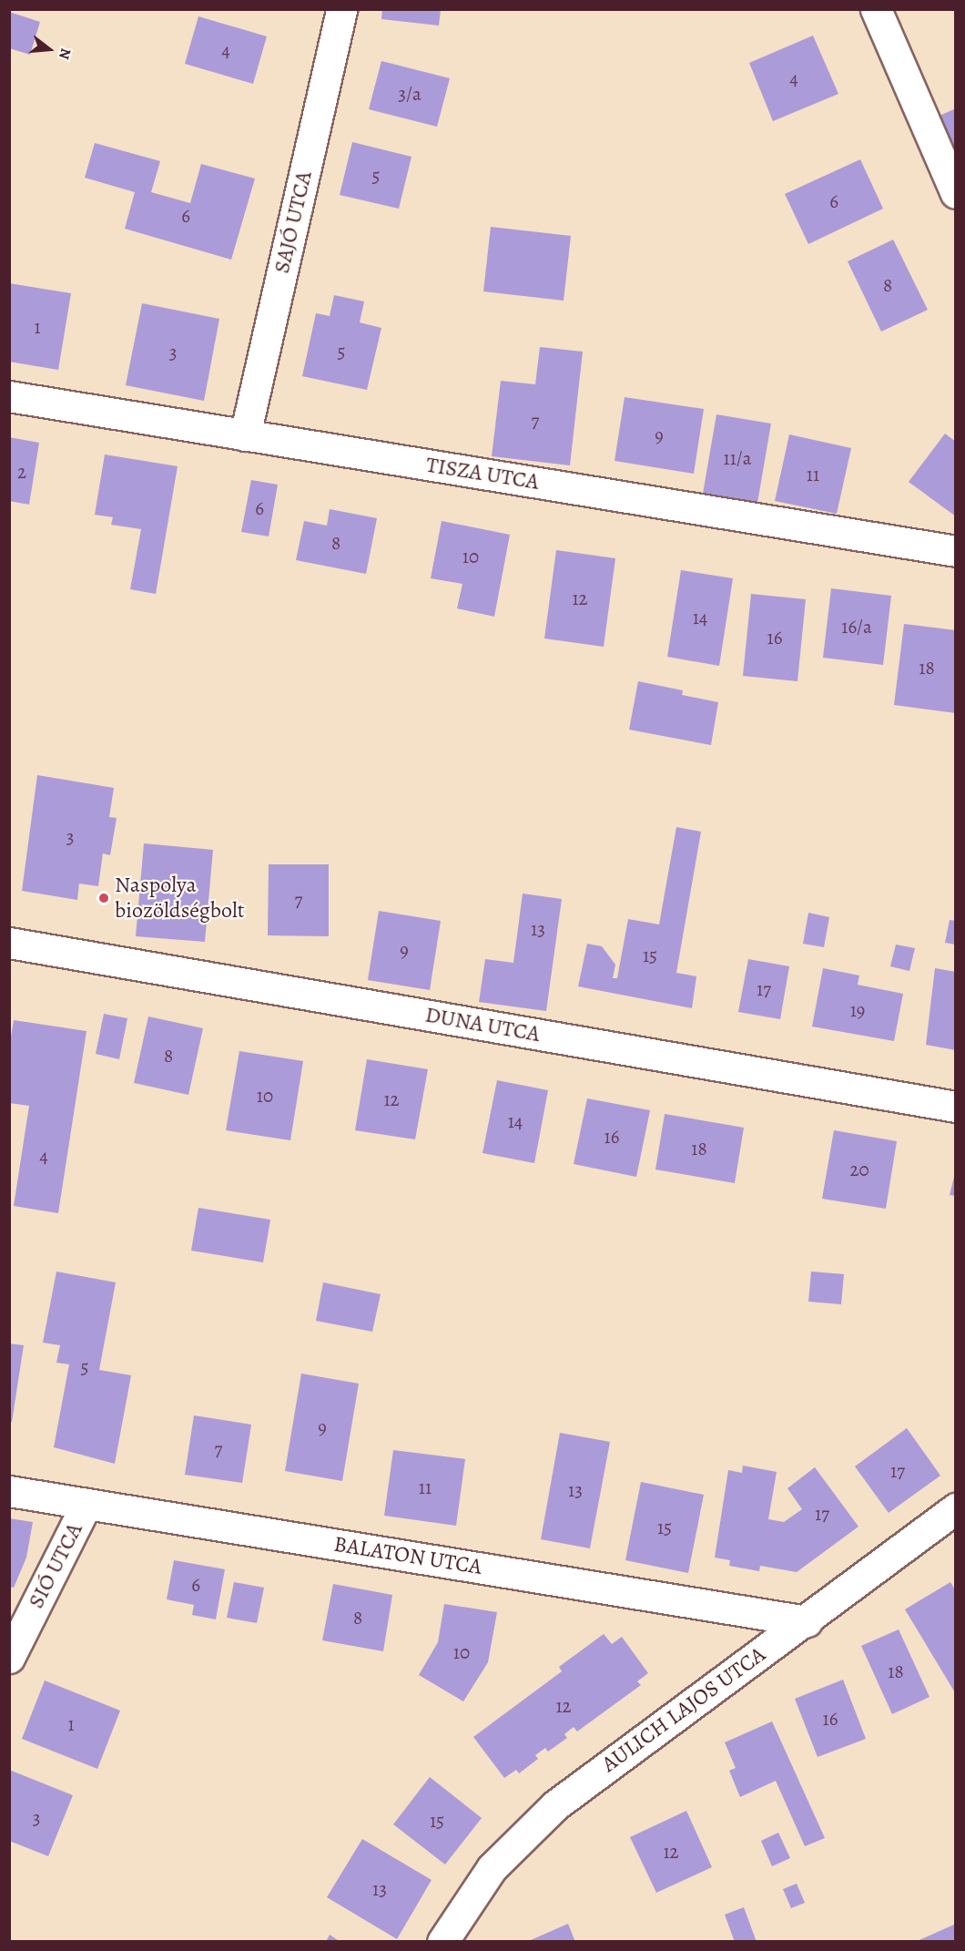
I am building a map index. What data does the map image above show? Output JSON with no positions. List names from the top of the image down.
{
  "streets": {
    "street": [
      "SAJÓ UTCA",
      "TISZA UTCA",
      "DUNA UTCA",
      "BALATON UTCA",
      "SIÓ UTCA",
      "AULICH LAJOS UTCA"
    ]
  },
  "crossings": [
    ["SAJÓ UTCA", "TISZA UTCA"],
    ["BALATON UTCA", "SIÓ UTCA"],
    ["BALATON UTCA", "AULICH LAJOS UTCA"]
  ],
  "places": ["Naspolya biozöldségbolt"],
  "house_numbers": [
    "4",
    "4",
    "3/a",
    "5",
    "6",
    "6",
    "8",
    "1",
    "5",
    "3",
    "7",
    "9",
    "11/a",
    "2",
    "11",
    "6",
    "8",
    "10",
    "12",
    "14",
    "16/a",
    "16",
    "18",
    "3",
    "7",
    "13",
    "9",
    "15",
    "17",
    "19",
    "8",
    "10",
    "12",
    "14",
    "16",
    "18",
    "4",
    "20",
    "5",
    "9",
    "7",
    "17",
    "11",
    "13",
    "17",
    "15",
    "6",
    "8",
    "10",
    "18",
    "12",
    "16",
    "1",
    "3",
    "15",
    "12",
    "13"
  ],
  "north": "right"
}
